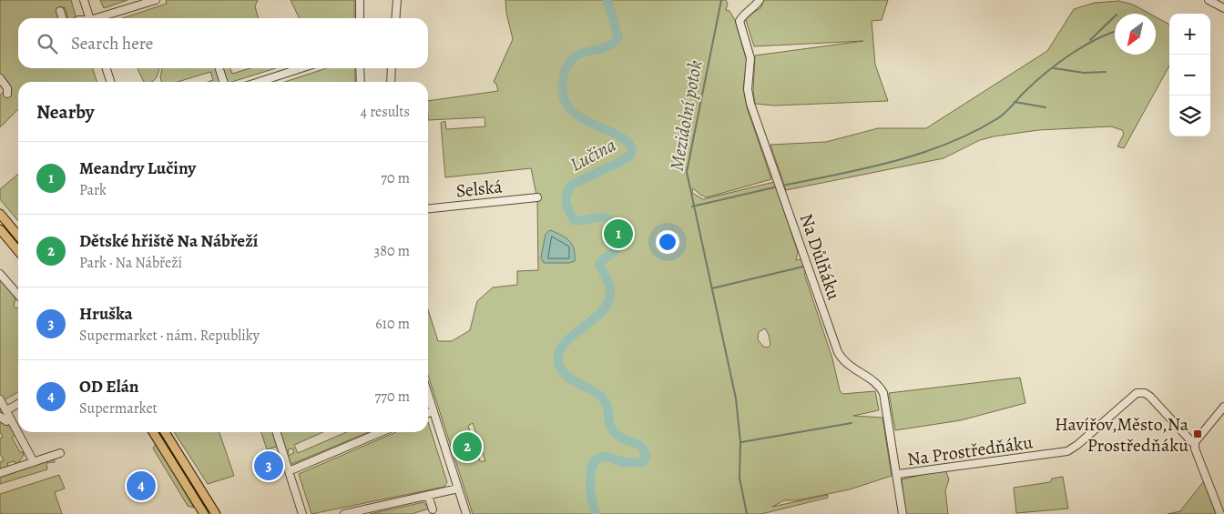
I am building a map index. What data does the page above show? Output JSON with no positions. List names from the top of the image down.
{
  "streets": {
    "street": ["Selská", "Na Důlňáku", "Na Prostředňáku"]
  },
  "crossings": [
    ["Na Důlňáku", "Na Prostředňáku"]
  ],
  "water": ["Mezidolní potok", "Lučina"],
  "places": {
    "transit": ["Havířov,Město,Na Prostředňáku"]
  },
  "north": "bottom left",
  "page": {
    "map_buttons": ["+", "−"],
    "search": "Search here",
    "heading": ["Nearby", "4 results"],
    "list": [
      {
        "mark": "1",
        "name": "Meandry Lučiny",
        "note": "Park",
        "value": "70 m"
      },
      {
        "mark": "2",
        "name": "Dětské hřiště Na Nábřeží",
        "note": "Park · Na Nábřeží",
        "value": "380 m"
      },
      {
        "mark": "3",
        "name": "Hruška",
        "note": "Supermarket · nám. Republiky",
        "value": "610 m"
      },
      {
        "mark": "4",
        "name": "OD Elán",
        "note": "Supermarket",
        "value": "770 m"
      }
    ],
    "pins": [
      "1",
      "2",
      "3",
      "4"
    ]
  }
}
